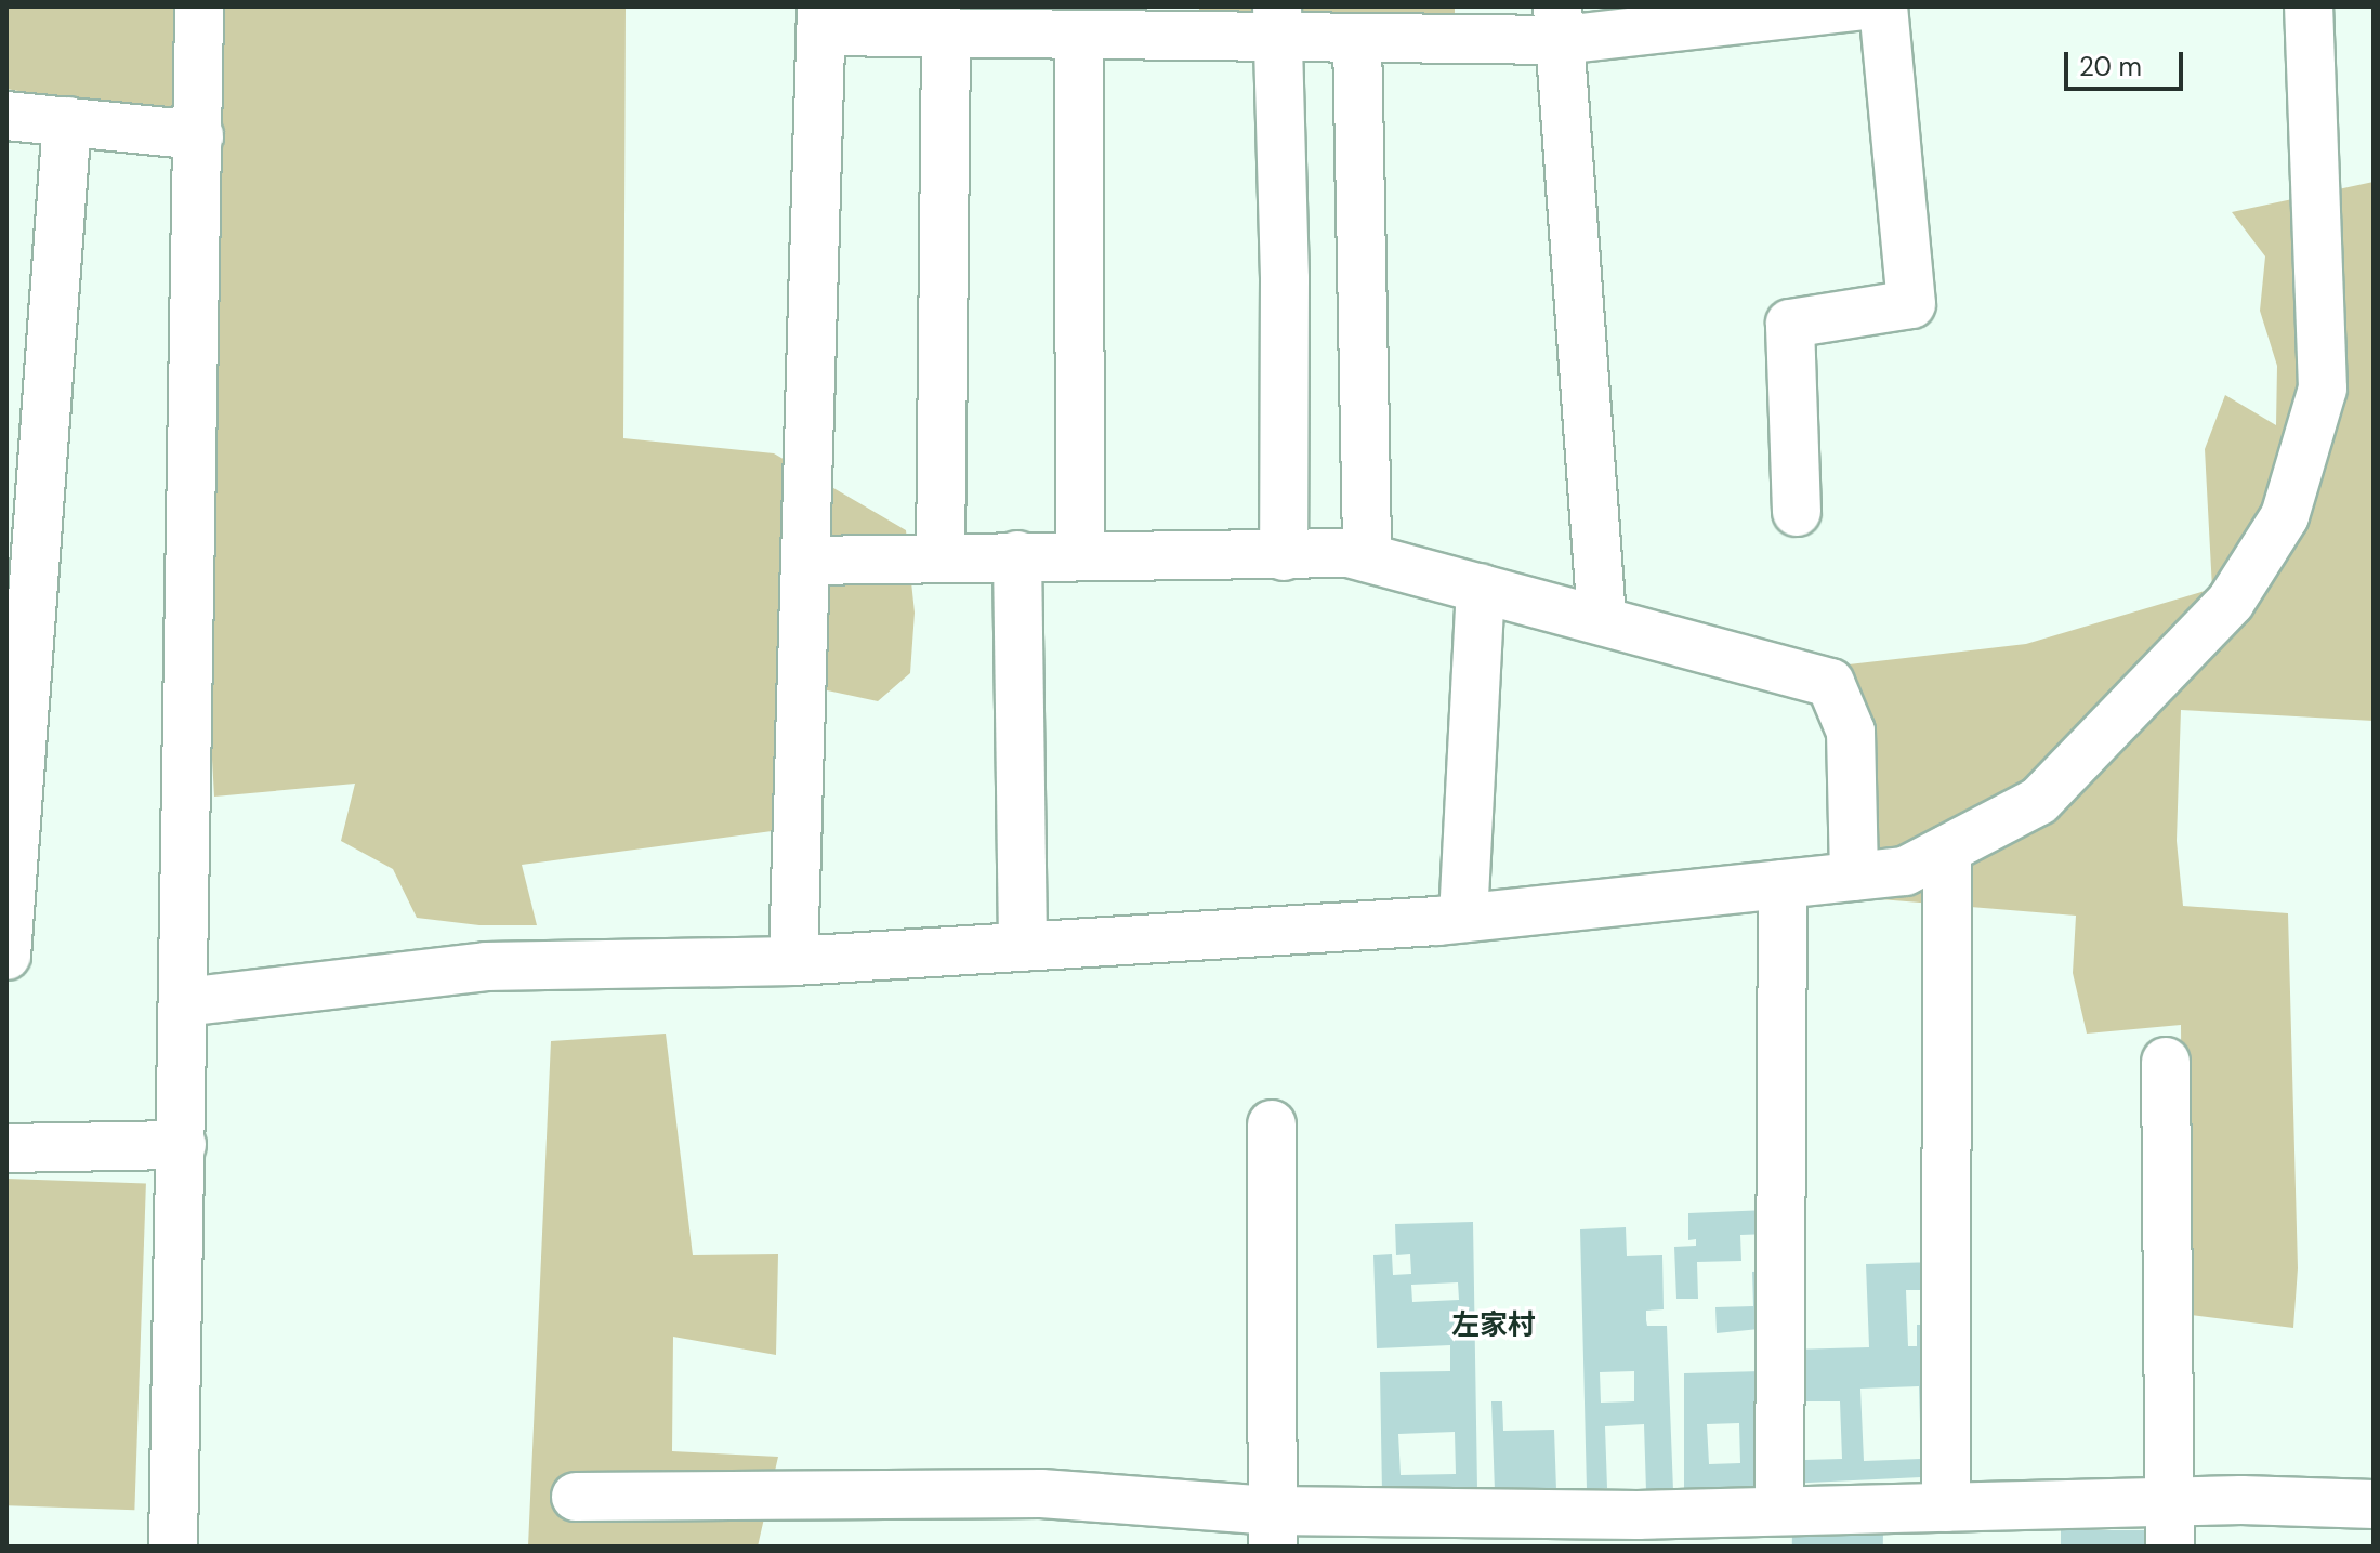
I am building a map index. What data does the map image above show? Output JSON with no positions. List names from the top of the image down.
{
  "districts": ["左家村"],
  "scale_bar": "20 m"
}
